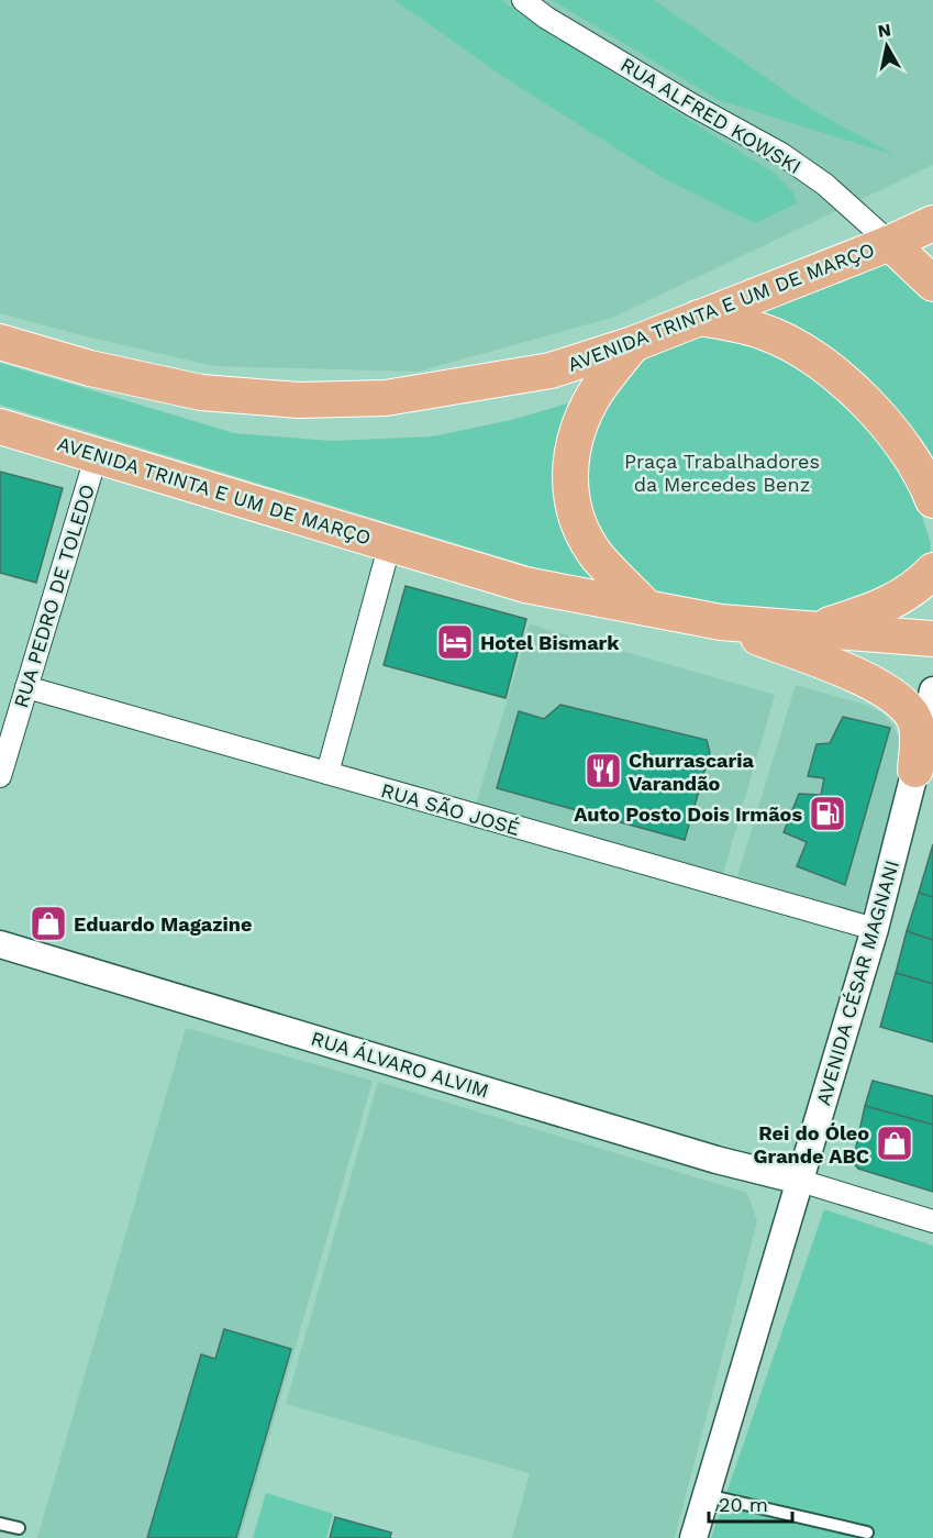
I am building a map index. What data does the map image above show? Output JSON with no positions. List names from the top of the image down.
{
  "streets": {
    "main road": ["AVENIDA TRINTA E UM DE MARÇO"],
    "street": [
      "RUA ALFRED KOWSKI",
      "RUA PEDRO DE TOLEDO",
      "RUA SÃO JOSÉ",
      "AVENIDA CÉSAR MAGNANI",
      "RUA ÁLVARO ALVIM"
    ]
  },
  "crossings": [
    ["RUA ALFRED KOWSKI", "AVENIDA TRINTA E UM DE MARÇO"],
    ["AVENIDA TRINTA E UM DE MARÇO", "RUA PEDRO DE TOLEDO"],
    ["RUA PEDRO DE TOLEDO", "RUA SÃO JOSÉ"],
    ["RUA SÃO JOSÉ", "AVENIDA CÉSAR MAGNANI"],
    ["AVENIDA CÉSAR MAGNANI", "RUA ÁLVARO ALVIM"]
  ],
  "parks": ["Praça Trabalhadores da Mercedes Benz"],
  "places": {
    "hotel": ["Hotel Bismark"],
    "restaurant": ["Churrascaria Varandão"],
    "fuel station": ["Auto Posto Dois Irmãos"],
    "shop": ["Eduardo Magazine", "Rei do Óleo Grande ABC"]
  },
  "scale_bar": "20 m",
  "north": "top"
}
